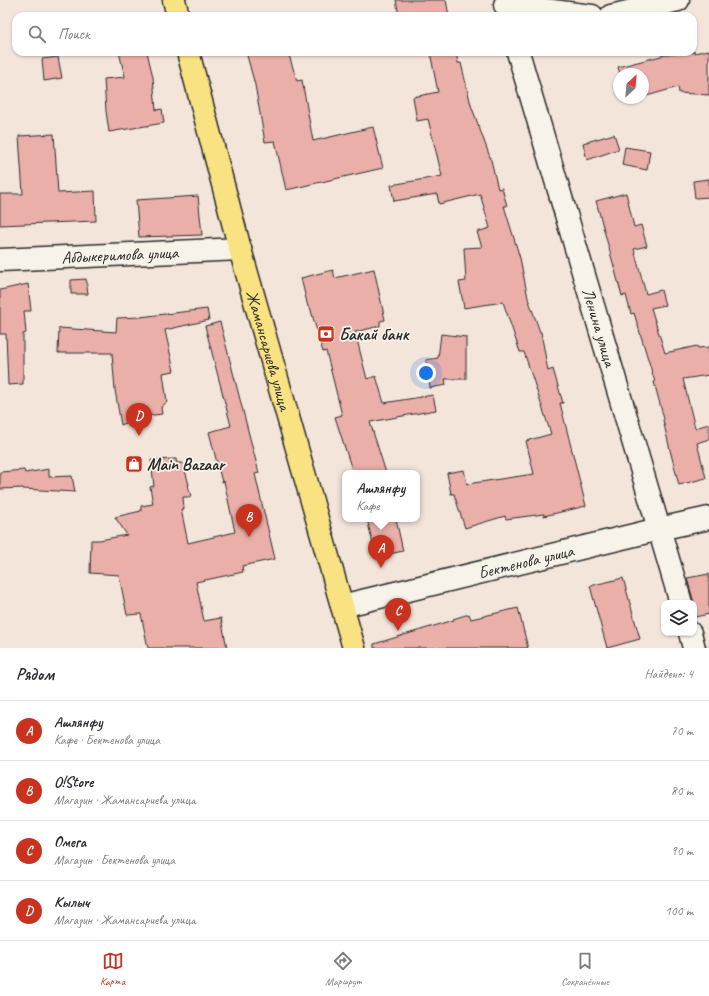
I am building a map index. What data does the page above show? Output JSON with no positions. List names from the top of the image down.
{
  "streets": {
    "main road": ["Жамансариева улица"],
    "street": ["Абдыкеримова улица", "Ленина улица", "Бектенова улица"]
  },
  "crossings": [
    ["Абдыкеримова улица", "Жамансариева улица"],
    ["Ленина улица", "Бектенова улица"],
    ["Жамансариева улица", "Бектенова улица"]
  ],
  "places": {
    "bank": ["Бакай банк"],
    "shop": ["Main Bazaar"]
  },
  "north": "top right",
  "page": {
    "search": "Поиск",
    "pins": [
      "D",
      "B",
      "A",
      "C"
    ],
    "popup": ["Ашлянфу", "Кафе"],
    "heading": ["Рядом", "Найдено: 4"],
    "list": [
      {
        "mark": "A",
        "name": "Ашлянфу",
        "note": "Кафе · Бектенова улица",
        "value": "70 m"
      },
      {
        "mark": "B",
        "name": "O!Store",
        "note": "Магазин · Жамансариева улица",
        "value": "80 m"
      },
      {
        "mark": "C",
        "name": "Омега",
        "note": "Магазин · Бектенова улица",
        "value": "90 m"
      },
      {
        "mark": "D",
        "name": "Кылыч",
        "note": "Магазин · Жамансариева улица",
        "value": "100 m"
      }
    ],
    "nav": ["Карта", "Маршрут", "Сохранённые"]
  }
}
